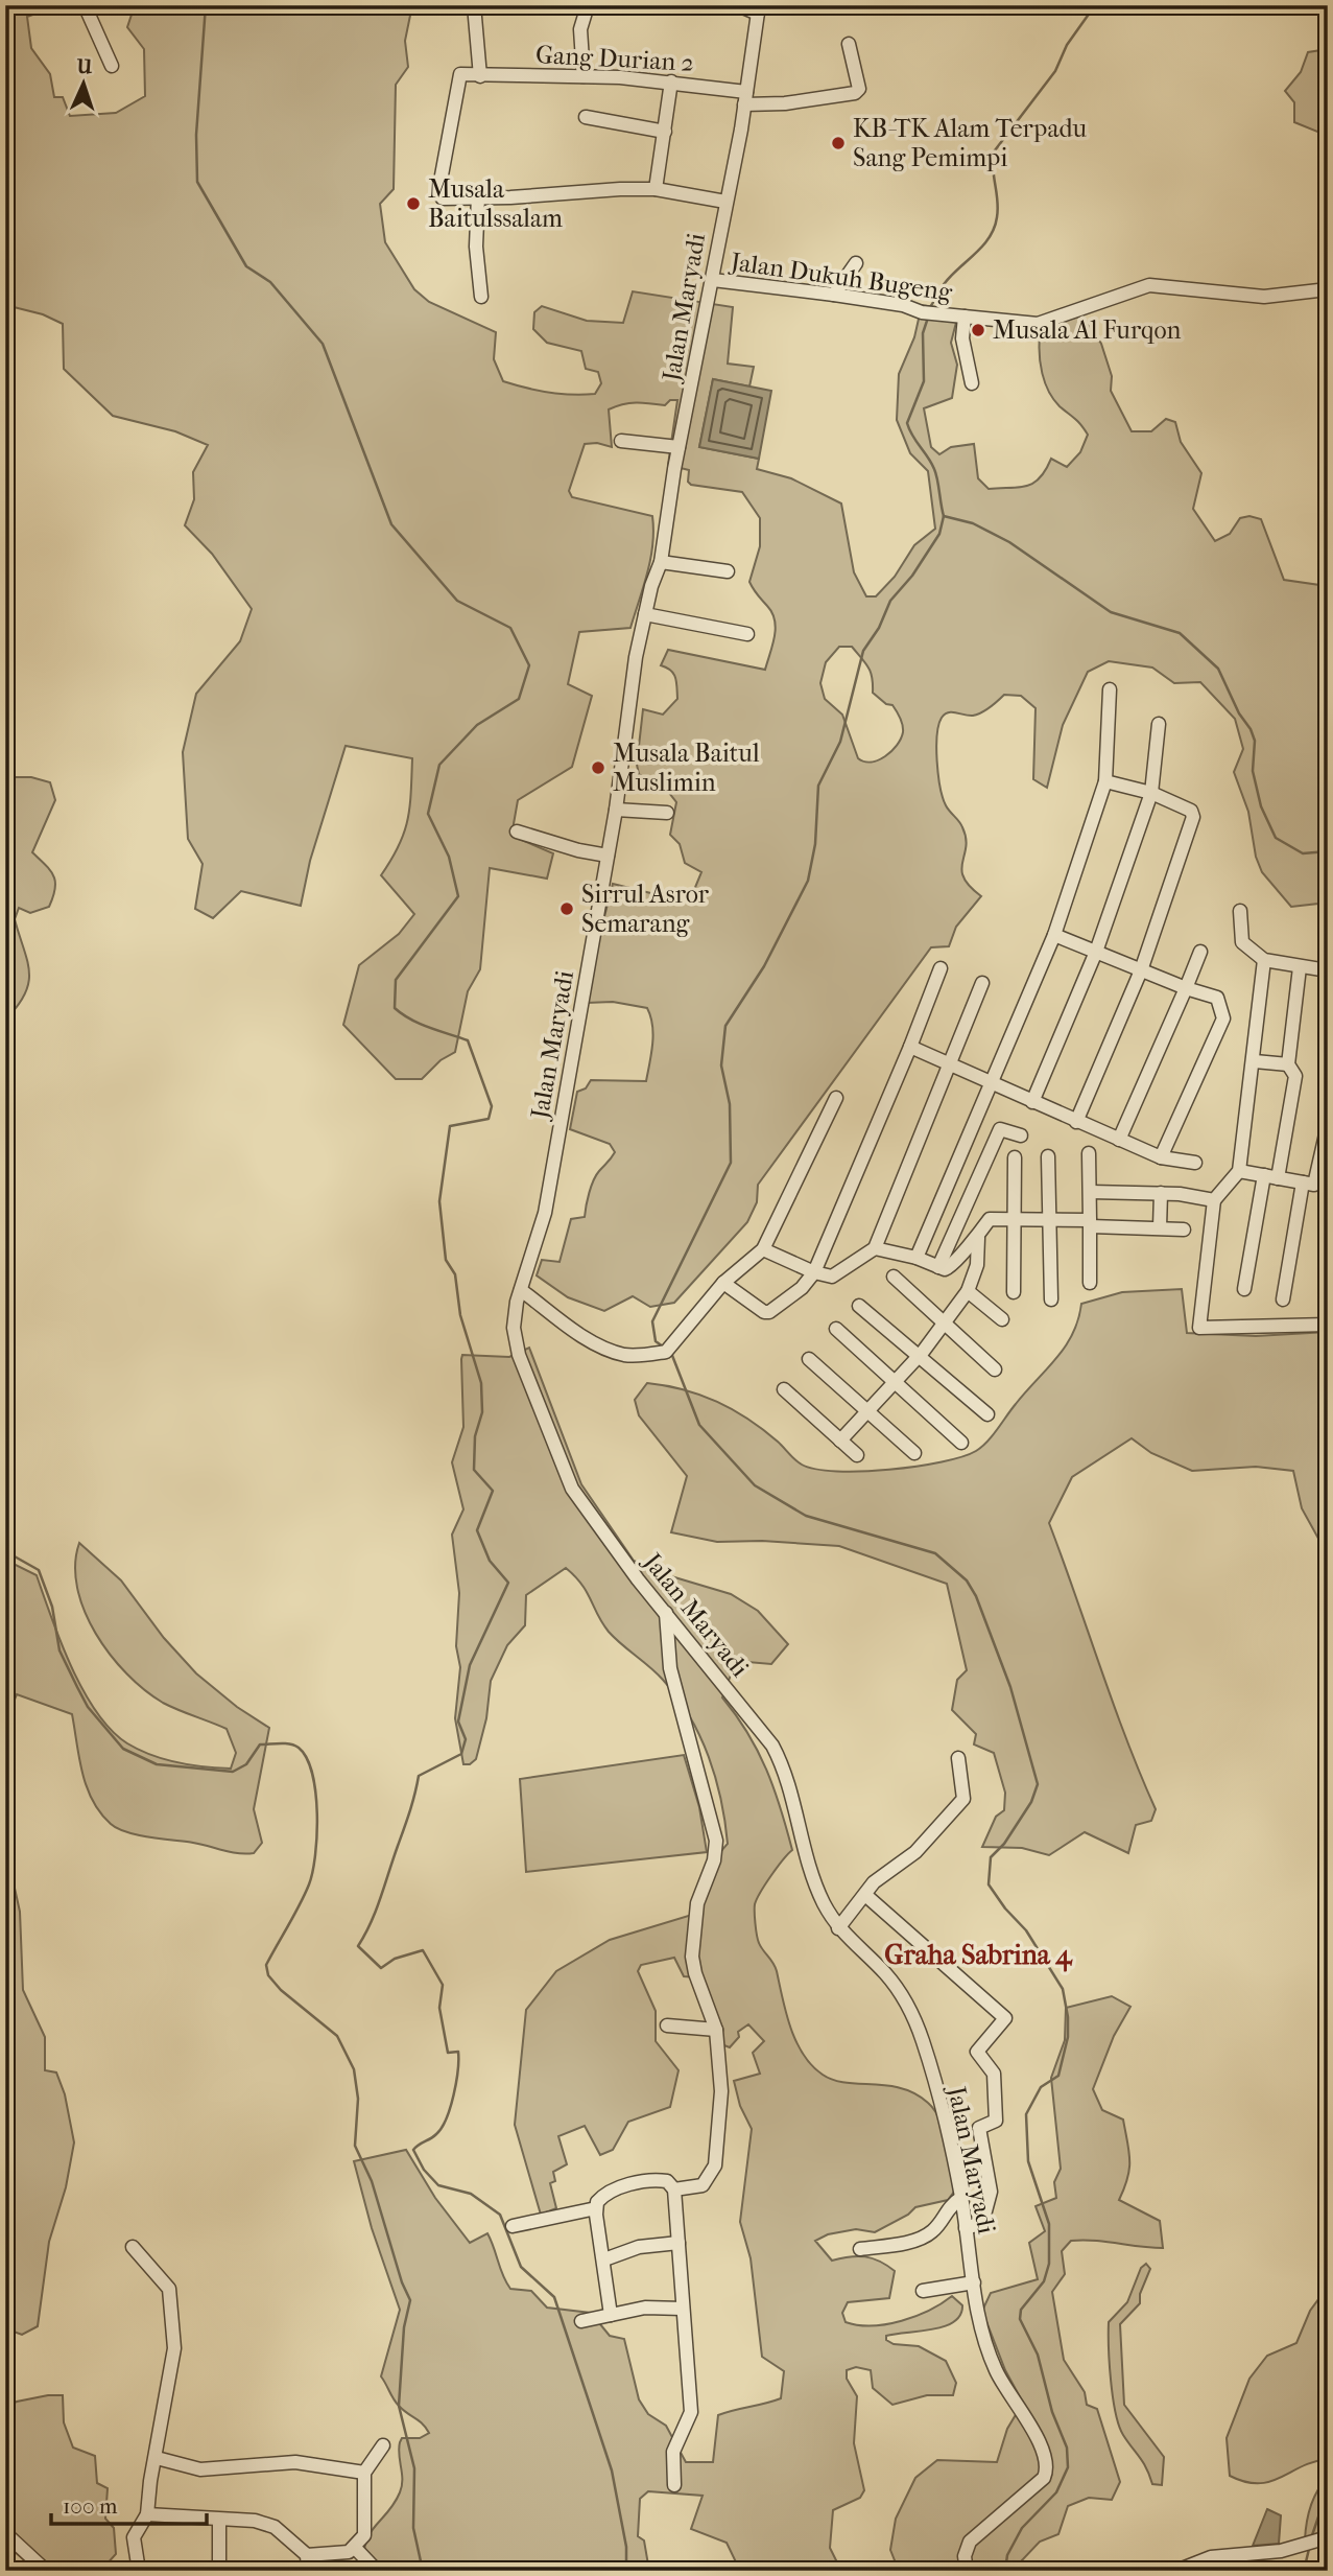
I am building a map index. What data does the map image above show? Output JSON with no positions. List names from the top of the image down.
{
  "streets": {
    "street": ["Gang Durian 2", "Jalan Dukuh Bugeng", "Jalan Maryadi"]
  },
  "crossings": [
    ["Gang Durian 2", "Jalan Maryadi"],
    ["Jalan Dukuh Bugeng", "Jalan Maryadi"]
  ],
  "districts": ["Graha Sabrina 4"],
  "places": [
    "KB-TK Alam Terpadu Sang Pemimpi",
    "Musala Baitulssalam",
    "Musala Al Furqon",
    "Musala Baitul Muslimin",
    "Sirrul Asror Semarang"
  ],
  "scale_bar": "100 m",
  "north": "top"
}
